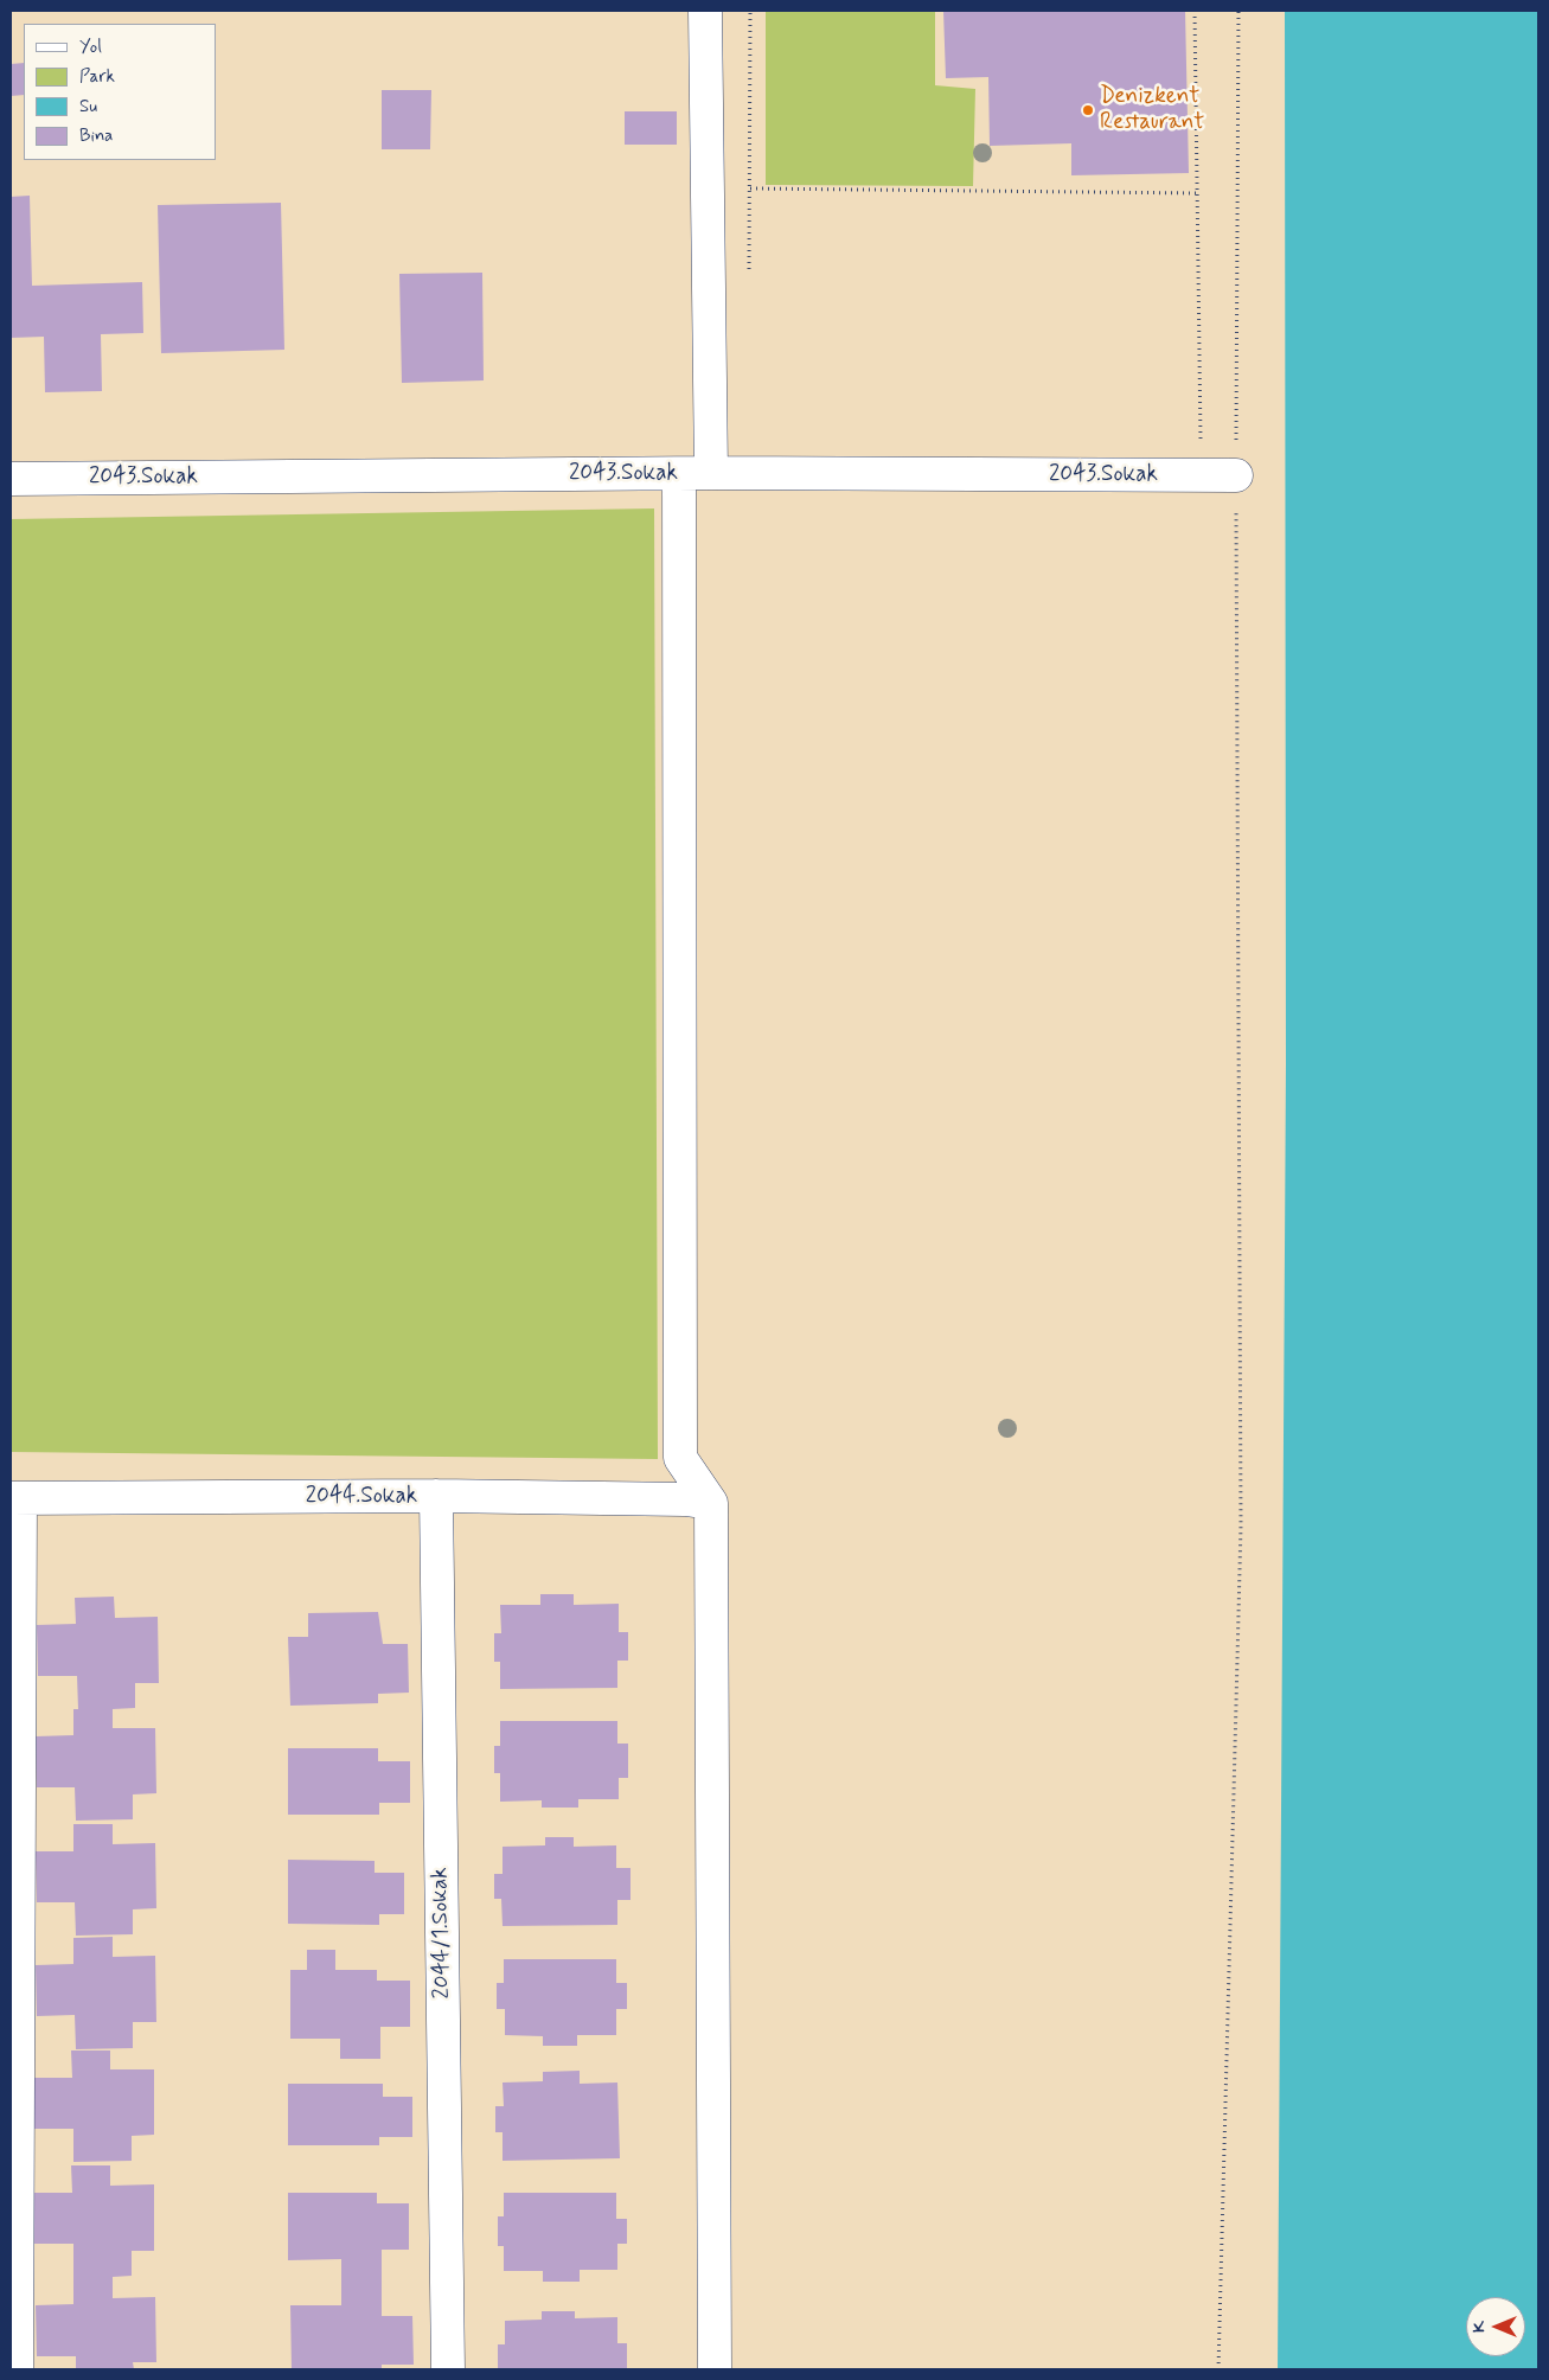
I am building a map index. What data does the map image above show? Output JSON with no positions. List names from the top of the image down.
{
  "streets": {
    "street": ["2043.Sokak", "2044.Sokak", "2044/1.Sokak"]
  },
  "crossings": [
    ["2044.Sokak", "2044/1.Sokak"]
  ],
  "places": ["Denizkent Restaurant"],
  "legend": [
    "Yol",
    "Park",
    "Su",
    "Bina"
  ],
  "north": "left"
}
